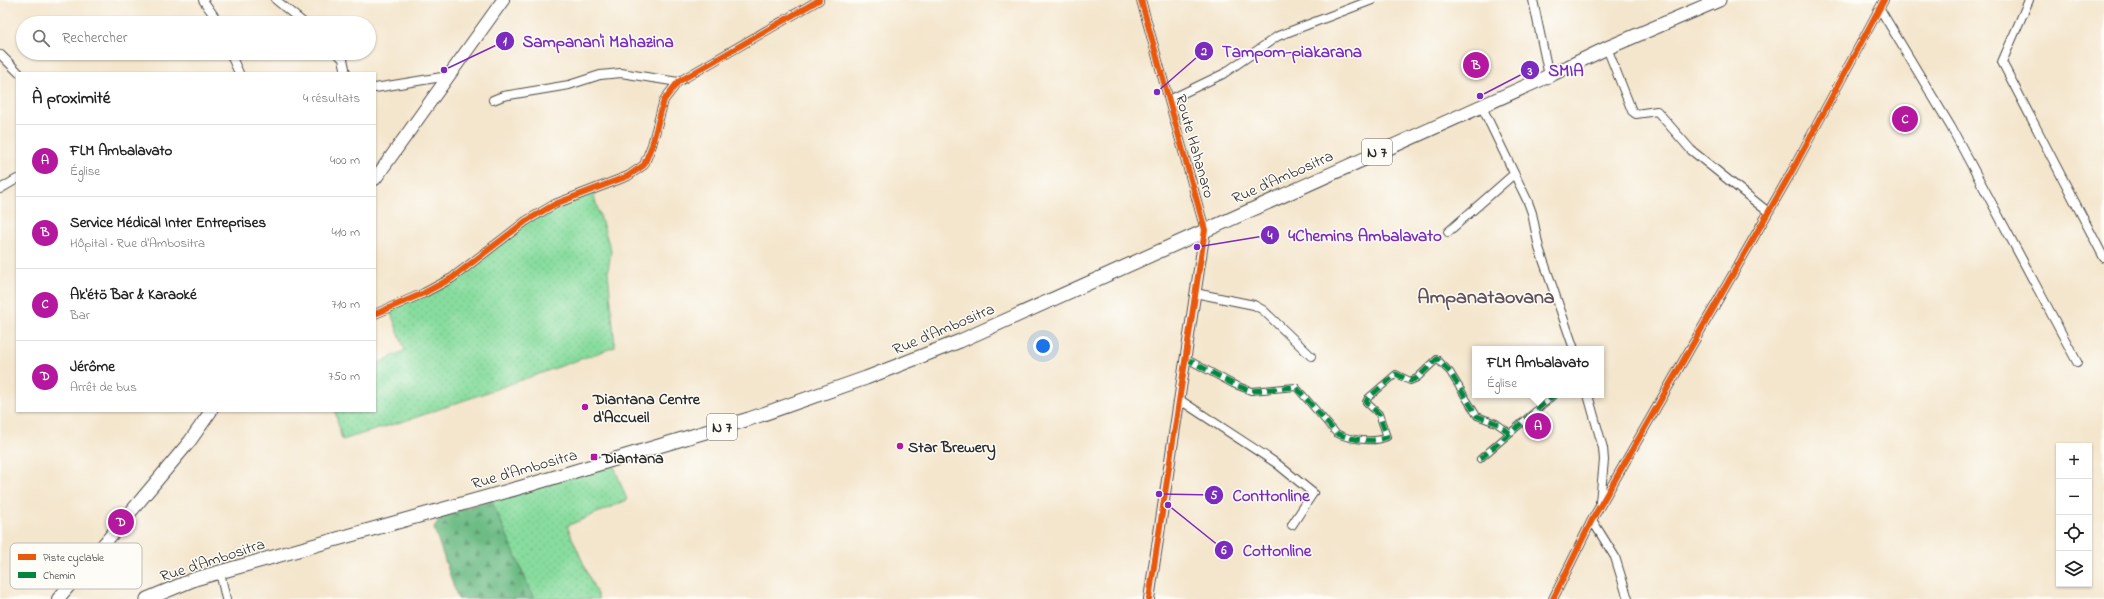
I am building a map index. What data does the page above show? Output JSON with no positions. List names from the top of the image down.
{
  "streets": {
    "main road": ["N 7", "Rue d'Ambositra"],
    "street": ["Route Hahanaro"]
  },
  "crossings": [
    ["Route Hahanaro", "Rue d'Ambositra"]
  ],
  "districts": ["Ampanataovana"],
  "places": {
    "other": [
      "Sampanan'i Mahazina",
      "Tampom-piakarana",
      "SMIA",
      "4Chemins Ambalavato",
      "Diantana Centre d'Accueil",
      "Star Brewery",
      "Conttonline",
      "Cottonline"
    ],
    "transit": ["Diantana"]
  },
  "legend": ["Piste cyclable", "Chemin"],
  "page": {
    "search": "Rechercher",
    "pins": [
      "B",
      "C",
      "A",
      "D"
    ],
    "heading": ["À proximité", "4 résultats"],
    "list": [
      {
        "mark": "A",
        "name": "FLM Ambalavato",
        "note": "Église",
        "value": "400 m"
      },
      {
        "mark": "B",
        "name": "Service Médical Inter Entreprises",
        "note": "Hôpital · Rue d'Ambositra",
        "value": "410 m"
      },
      {
        "mark": "C",
        "name": "Ak'étö Bar & Karaoké",
        "note": "Bar",
        "value": "710 m"
      },
      {
        "mark": "D",
        "name": "Jérôme",
        "note": "Arrêt de bus",
        "value": "750 m"
      }
    ],
    "popup": ["FLM Ambalavato", "Église"],
    "map_buttons": ["+", "−"]
  }
}
